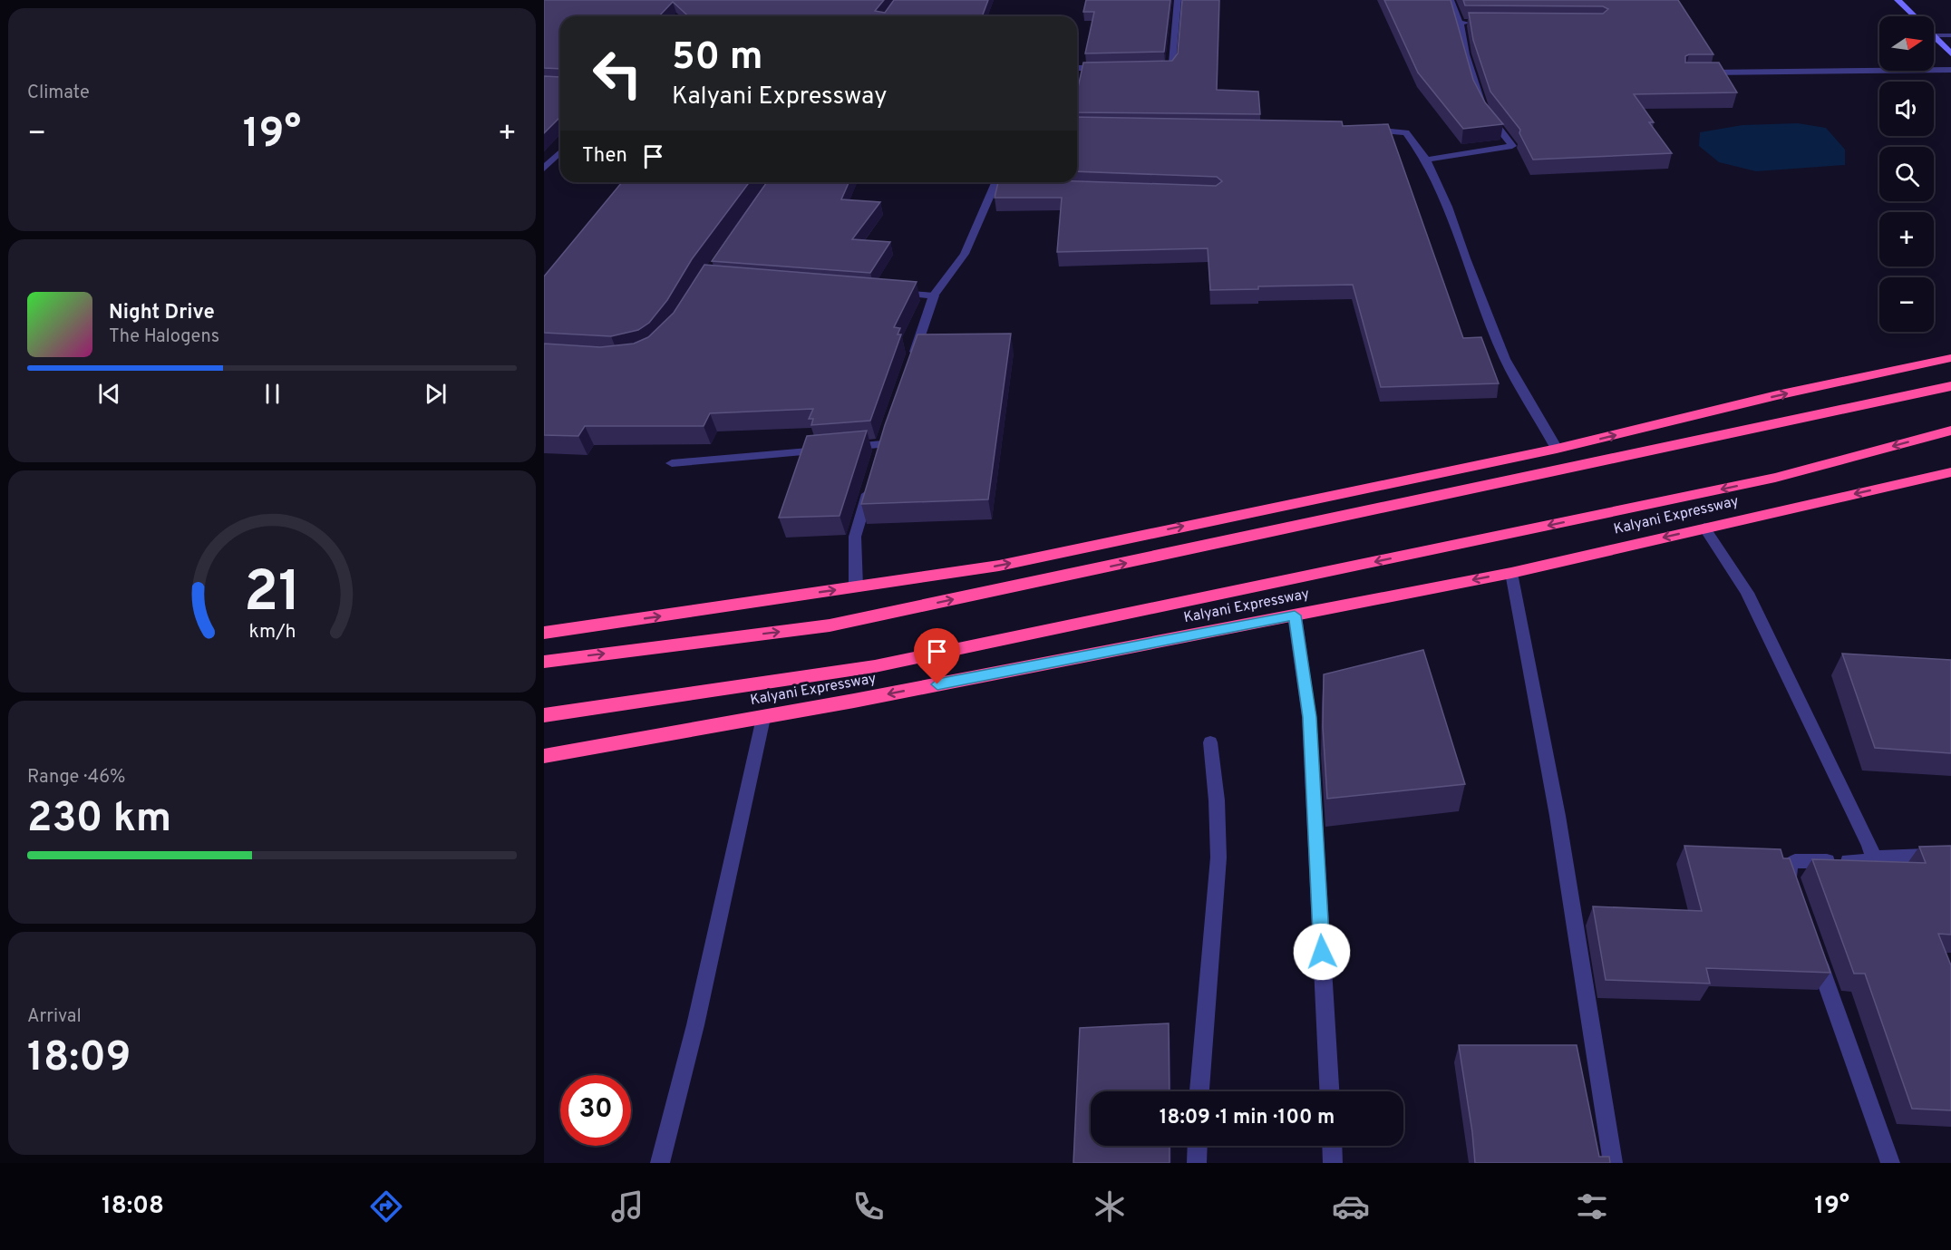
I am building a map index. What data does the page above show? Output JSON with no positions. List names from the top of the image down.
{
  "streets": {
    "highway": ["Kalyani Expressway"]
  },
  "north": "right",
  "page": {
    "tile": [
      "Climate",
      ["Range · 46%", "230 km"],
      ["Arrival", "18:09"]
    ],
    "map_buttons": ["+", "−"],
    "turn": ["50 m", "Kalyani Expressway"],
    "heat": ["−", "19°", "+"],
    "then": "Then",
    "song": ["Night Drive", "The Halogens"],
    "limit": "30",
    "trip": "18:09 · 1 min · 100 m",
    "tabs": ["18:08", "19°"],
    "gauge": ["21", "km/h"]
  }
}
